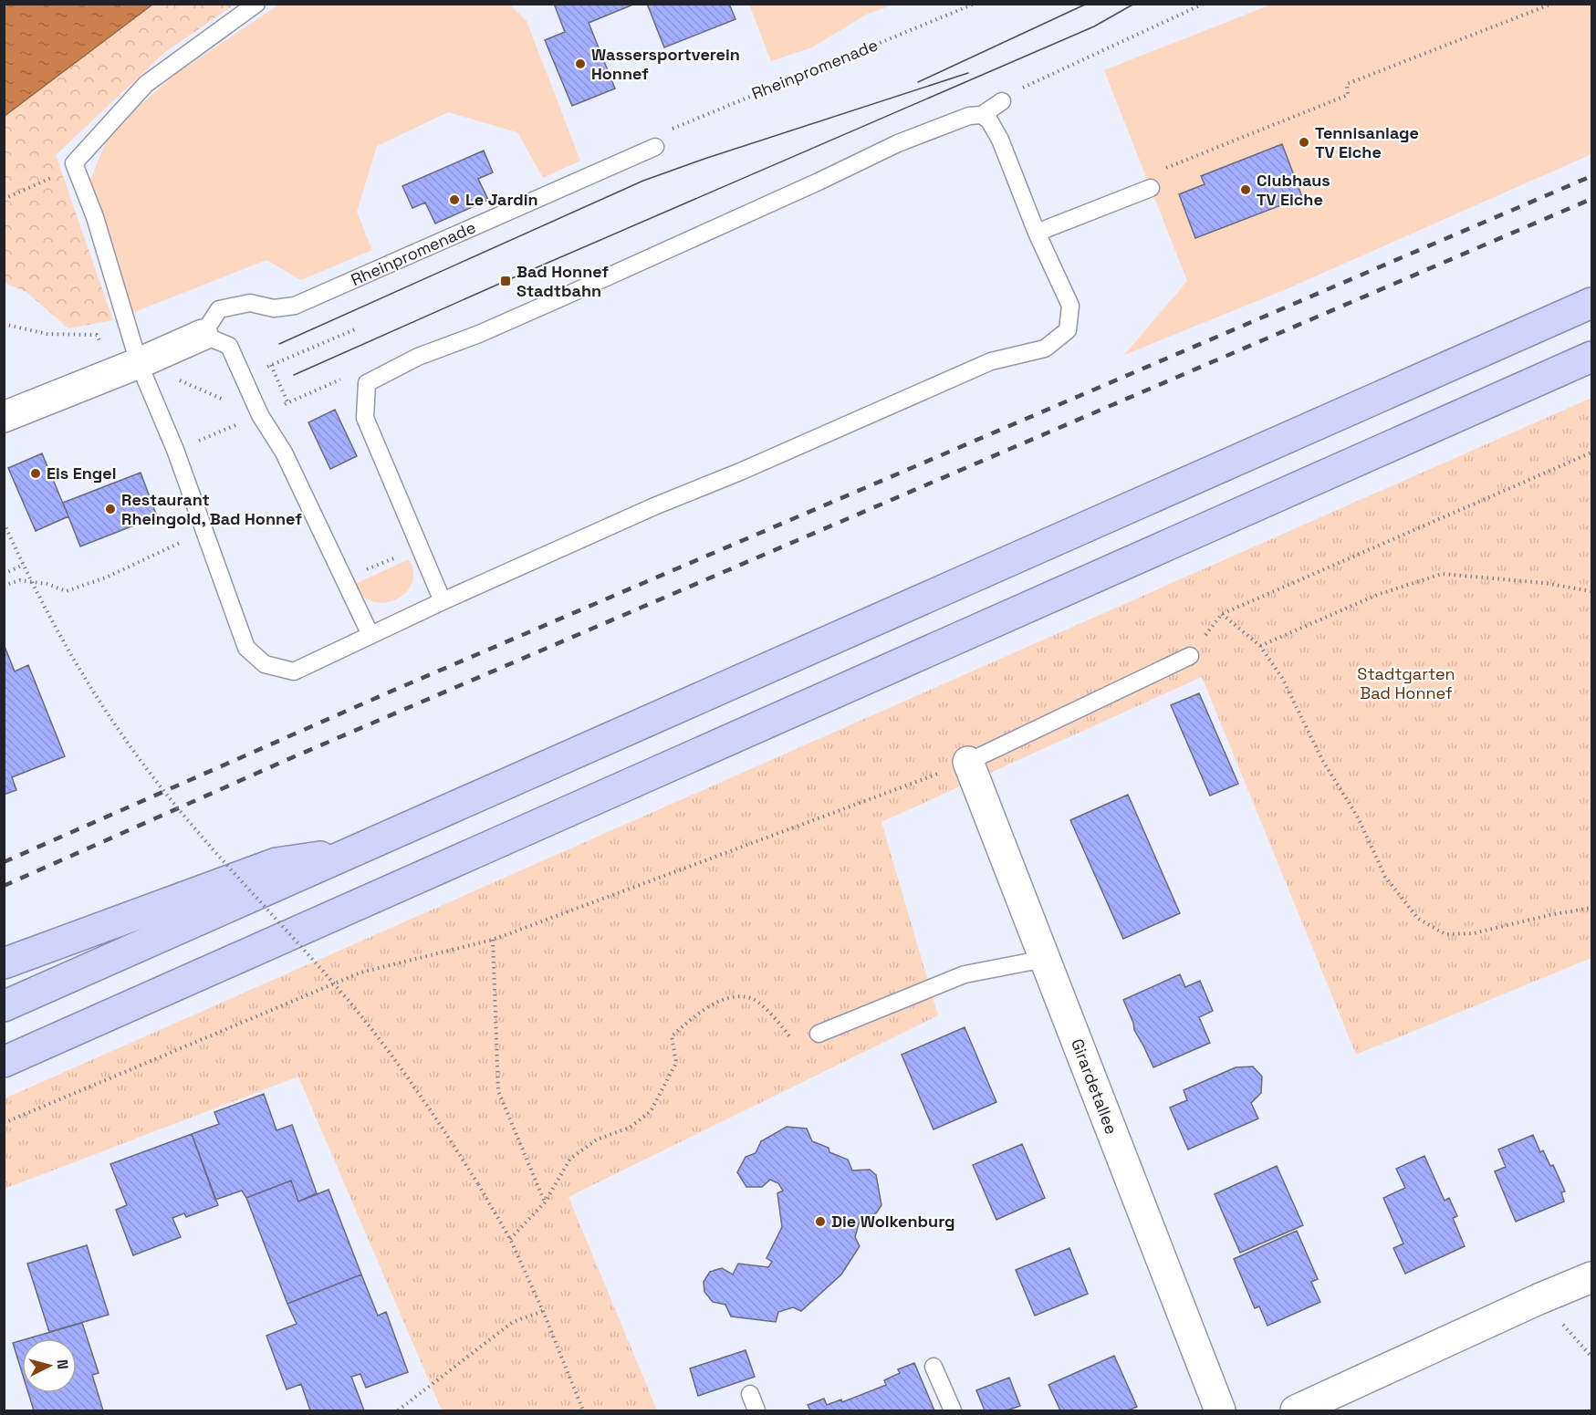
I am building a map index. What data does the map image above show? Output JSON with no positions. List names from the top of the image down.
{
  "streets": {
    "street": ["Girardetallee"],
    "lane": ["Rheinpromenade"]
  },
  "parks": ["Stadtgarten Bad Honnef"],
  "places": {
    "other": [
      "Wassersportverein Honnef",
      "Tennisanlage TV Eiche",
      "Clubhaus TV Eiche",
      "Le Jardin",
      "Eis Engel",
      "Restaurant Rheingold, Bad Honnef",
      "Die Wolkenburg"
    ],
    "transit": ["Bad Honnef Stadtbahn"]
  },
  "north": "right"
}
